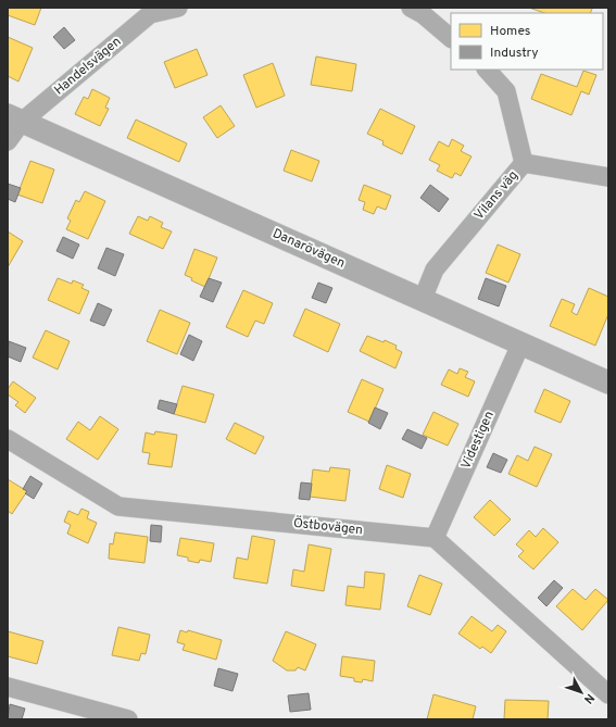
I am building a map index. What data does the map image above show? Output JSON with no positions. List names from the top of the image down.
{
  "streets": {
    "street": [
      "Handelsvägen",
      "Vilans väg",
      "Danarövägen",
      "Videstigen",
      "Östbovägen"
    ]
  },
  "crossings": [
    ["Handelsvägen", "Danarövägen"],
    ["Vilans väg", "Danarövägen"],
    ["Danarövägen", "Videstigen"],
    ["Videstigen", "Östbovägen"]
  ],
  "legend": ["Homes", "Industry"],
  "north": "bottom right"
}
